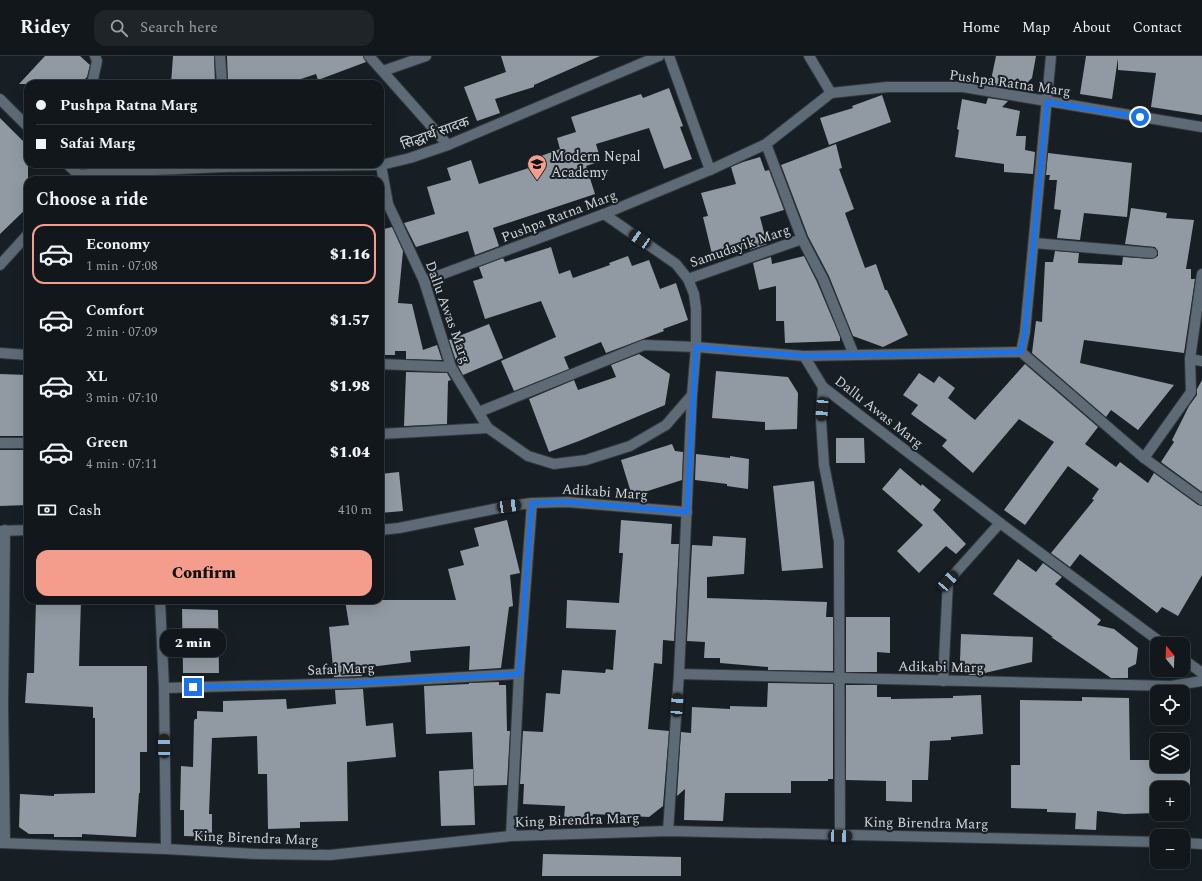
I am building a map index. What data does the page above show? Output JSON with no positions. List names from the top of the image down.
{
  "streets": {
    "street": [
      "Pushpa Ratna Marg",
      "सिद्धार्थ सादक",
      "Samudayik Marg",
      "Dallu Awas Marg",
      "Adikabi Marg",
      "Safai Marg",
      "King Birendra Marg"
    ]
  },
  "crossings": [
    ["Pushpa Ratna Marg", "Samudayik Marg"],
    ["Pushpa Ratna Marg", "Dallu Awas Marg"]
  ],
  "places": {
    "school or university": ["Modern Nepal Academy"]
  },
  "north": "top",
  "page": {
    "header": "Ridey",
    "search": "Search here",
    "nav": [
      "Home",
      "Map",
      "About",
      "Contact"
    ],
    "banner": ["Pushpa Ratna Marg", "Safai Marg"],
    "heading": "Choose a ride",
    "list": [
      {
        "name": "Economy",
        "note": "1 min · 07:08",
        "value": "$1.16"
      },
      {
        "name": "Comfort",
        "note": "2 min · 07:09",
        "value": "$1.57"
      },
      {
        "name": "XL",
        "note": "3 min · 07:10",
        "value": "$1.98"
      },
      {
        "name": "Green",
        "note": "4 min · 07:11",
        "value": "$1.04"
      }
    ],
    "pay": ["Cash", "410 m"],
    "buttons": "Confirm",
    "bubble": "2 min",
    "map_buttons": ["+", "−"]
  }
}
